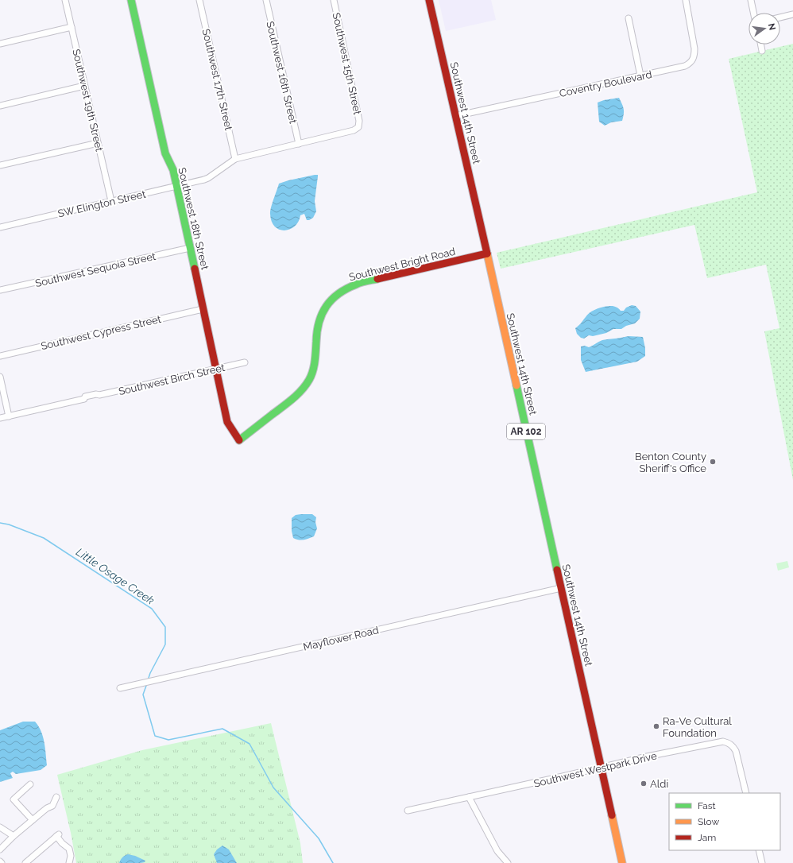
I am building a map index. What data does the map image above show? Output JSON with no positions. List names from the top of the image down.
{
  "streets": {
    "main road": [
      "Southwest 14th Street",
      "Southwest 18th Street",
      "Southwest Bright Road",
      "AR 102"
    ],
    "street": [
      "Southwest 15th Street",
      "Southwest 16th Street",
      "Southwest 17th Street",
      "Coventry Boulevard",
      "Southwest 19th Street",
      "SW Elington Street",
      "Southwest Sequoia Street",
      "Southwest Cypress Street",
      "Southwest Birch Street",
      "Mayflower Road",
      "Southwest Westpark Drive"
    ]
  },
  "crossings": [
    ["Southwest 15th Street", "Southwest 16th Street"],
    ["Southwest 17th Street", "SW Elington Street"],
    ["Coventry Boulevard", "Southwest 14th Street"],
    ["Southwest 19th Street", "SW Elington Street"],
    ["Southwest 14th Street", "Southwest Bright Road"],
    ["Southwest 14th Street", "Mayflower Road"],
    ["Southwest 14th Street", "Southwest Westpark Drive"],
    ["SW Elington Street", "Southwest 18th Street"],
    ["Southwest 18th Street", "Southwest Bright Road"],
    ["Southwest 18th Street", "Southwest Sequoia Street"],
    ["Southwest 18th Street", "Southwest Cypress Street"],
    ["Southwest 18th Street", "Southwest Birch Street"]
  ],
  "water": ["Little Osage Creek"],
  "places": ["Benton County Sheriff's Office", "Ra-Ve Cultural Foundation", "Aldi"],
  "legend": ["Fast", "Slow", "Jam"],
  "north": "right"
}
